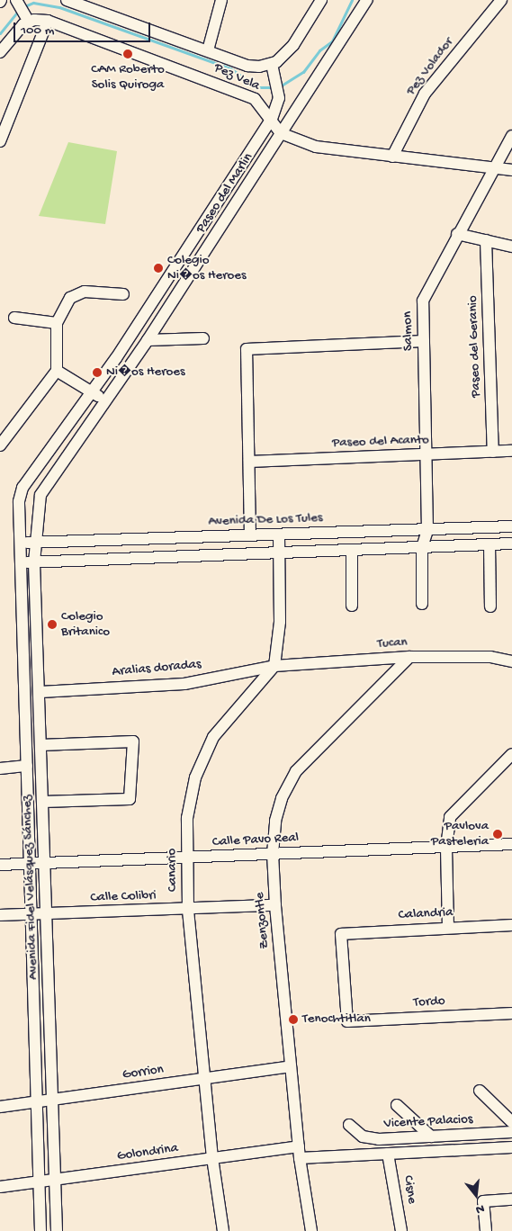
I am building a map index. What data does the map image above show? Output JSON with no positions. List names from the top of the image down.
{
  "streets": {
    "street": [
      "Pez Volador",
      "Pez Vela",
      "Paseo del Marlin",
      "Salmon",
      "Paseo del Geranio",
      "Paseo del Acanto",
      "Avenida De Los Tules",
      "Tucan",
      "Aralias doradas",
      "Calle Pavo Real",
      "Canario",
      "Avenida Fidel Velásquez Sánchez",
      "Calle Colibri",
      "Calandria",
      "Zenzontle",
      "Tordo",
      "Gorrion",
      "Vicente Palacios",
      "Golondrina",
      "Cisne"
    ]
  },
  "crossings": [
    ["Pez Vela", "Paseo del Marlin"],
    ["Paseo del Marlin", "Avenida De Los Tules"],
    ["Paseo del Marlin", "Avenida Fidel Velásquez Sánchez"],
    ["Salmon", "Paseo del Acanto"],
    ["Salmon", "Avenida De Los Tules"],
    ["Paseo del Geranio", "Paseo del Acanto"],
    ["Avenida De Los Tules", "Avenida Fidel Velásquez Sánchez"],
    ["Tucan", "Aralias doradas"],
    ["Tucan", "Canario"],
    ["Tucan", "Zenzontle"],
    ["Aralias doradas", "Canario"],
    ["Aralias doradas", "Avenida Fidel Velásquez Sánchez"],
    ["Calle Pavo Real", "Canario"],
    ["Calle Pavo Real", "Avenida Fidel Velásquez Sánchez"],
    ["Calle Pavo Real", "Zenzontle"],
    ["Canario", "Calle Colibri"],
    ["Canario", "Gorrion"],
    ["Canario", "Golondrina"],
    ["Avenida Fidel Velásquez Sánchez", "Calle Colibri"],
    ["Avenida Fidel Velásquez Sánchez", "Gorrion"],
    ["Avenida Fidel Velásquez Sánchez", "Golondrina"],
    ["Calle Colibri", "Zenzontle"],
    ["Calandria", "Tordo"],
    ["Zenzontle", "Gorrion"],
    ["Zenzontle", "Golondrina"]
  ],
  "places": [
    "CAM Roberto Solis Quiroga",
    "Colegio Ni�os Heroes",
    "Ni�os Heroes",
    "Colegio Britanico",
    "Pavlova Pasteleria",
    "Tenochtitlan"
  ],
  "scale_bar": "100 m",
  "north": "bottom"
}
